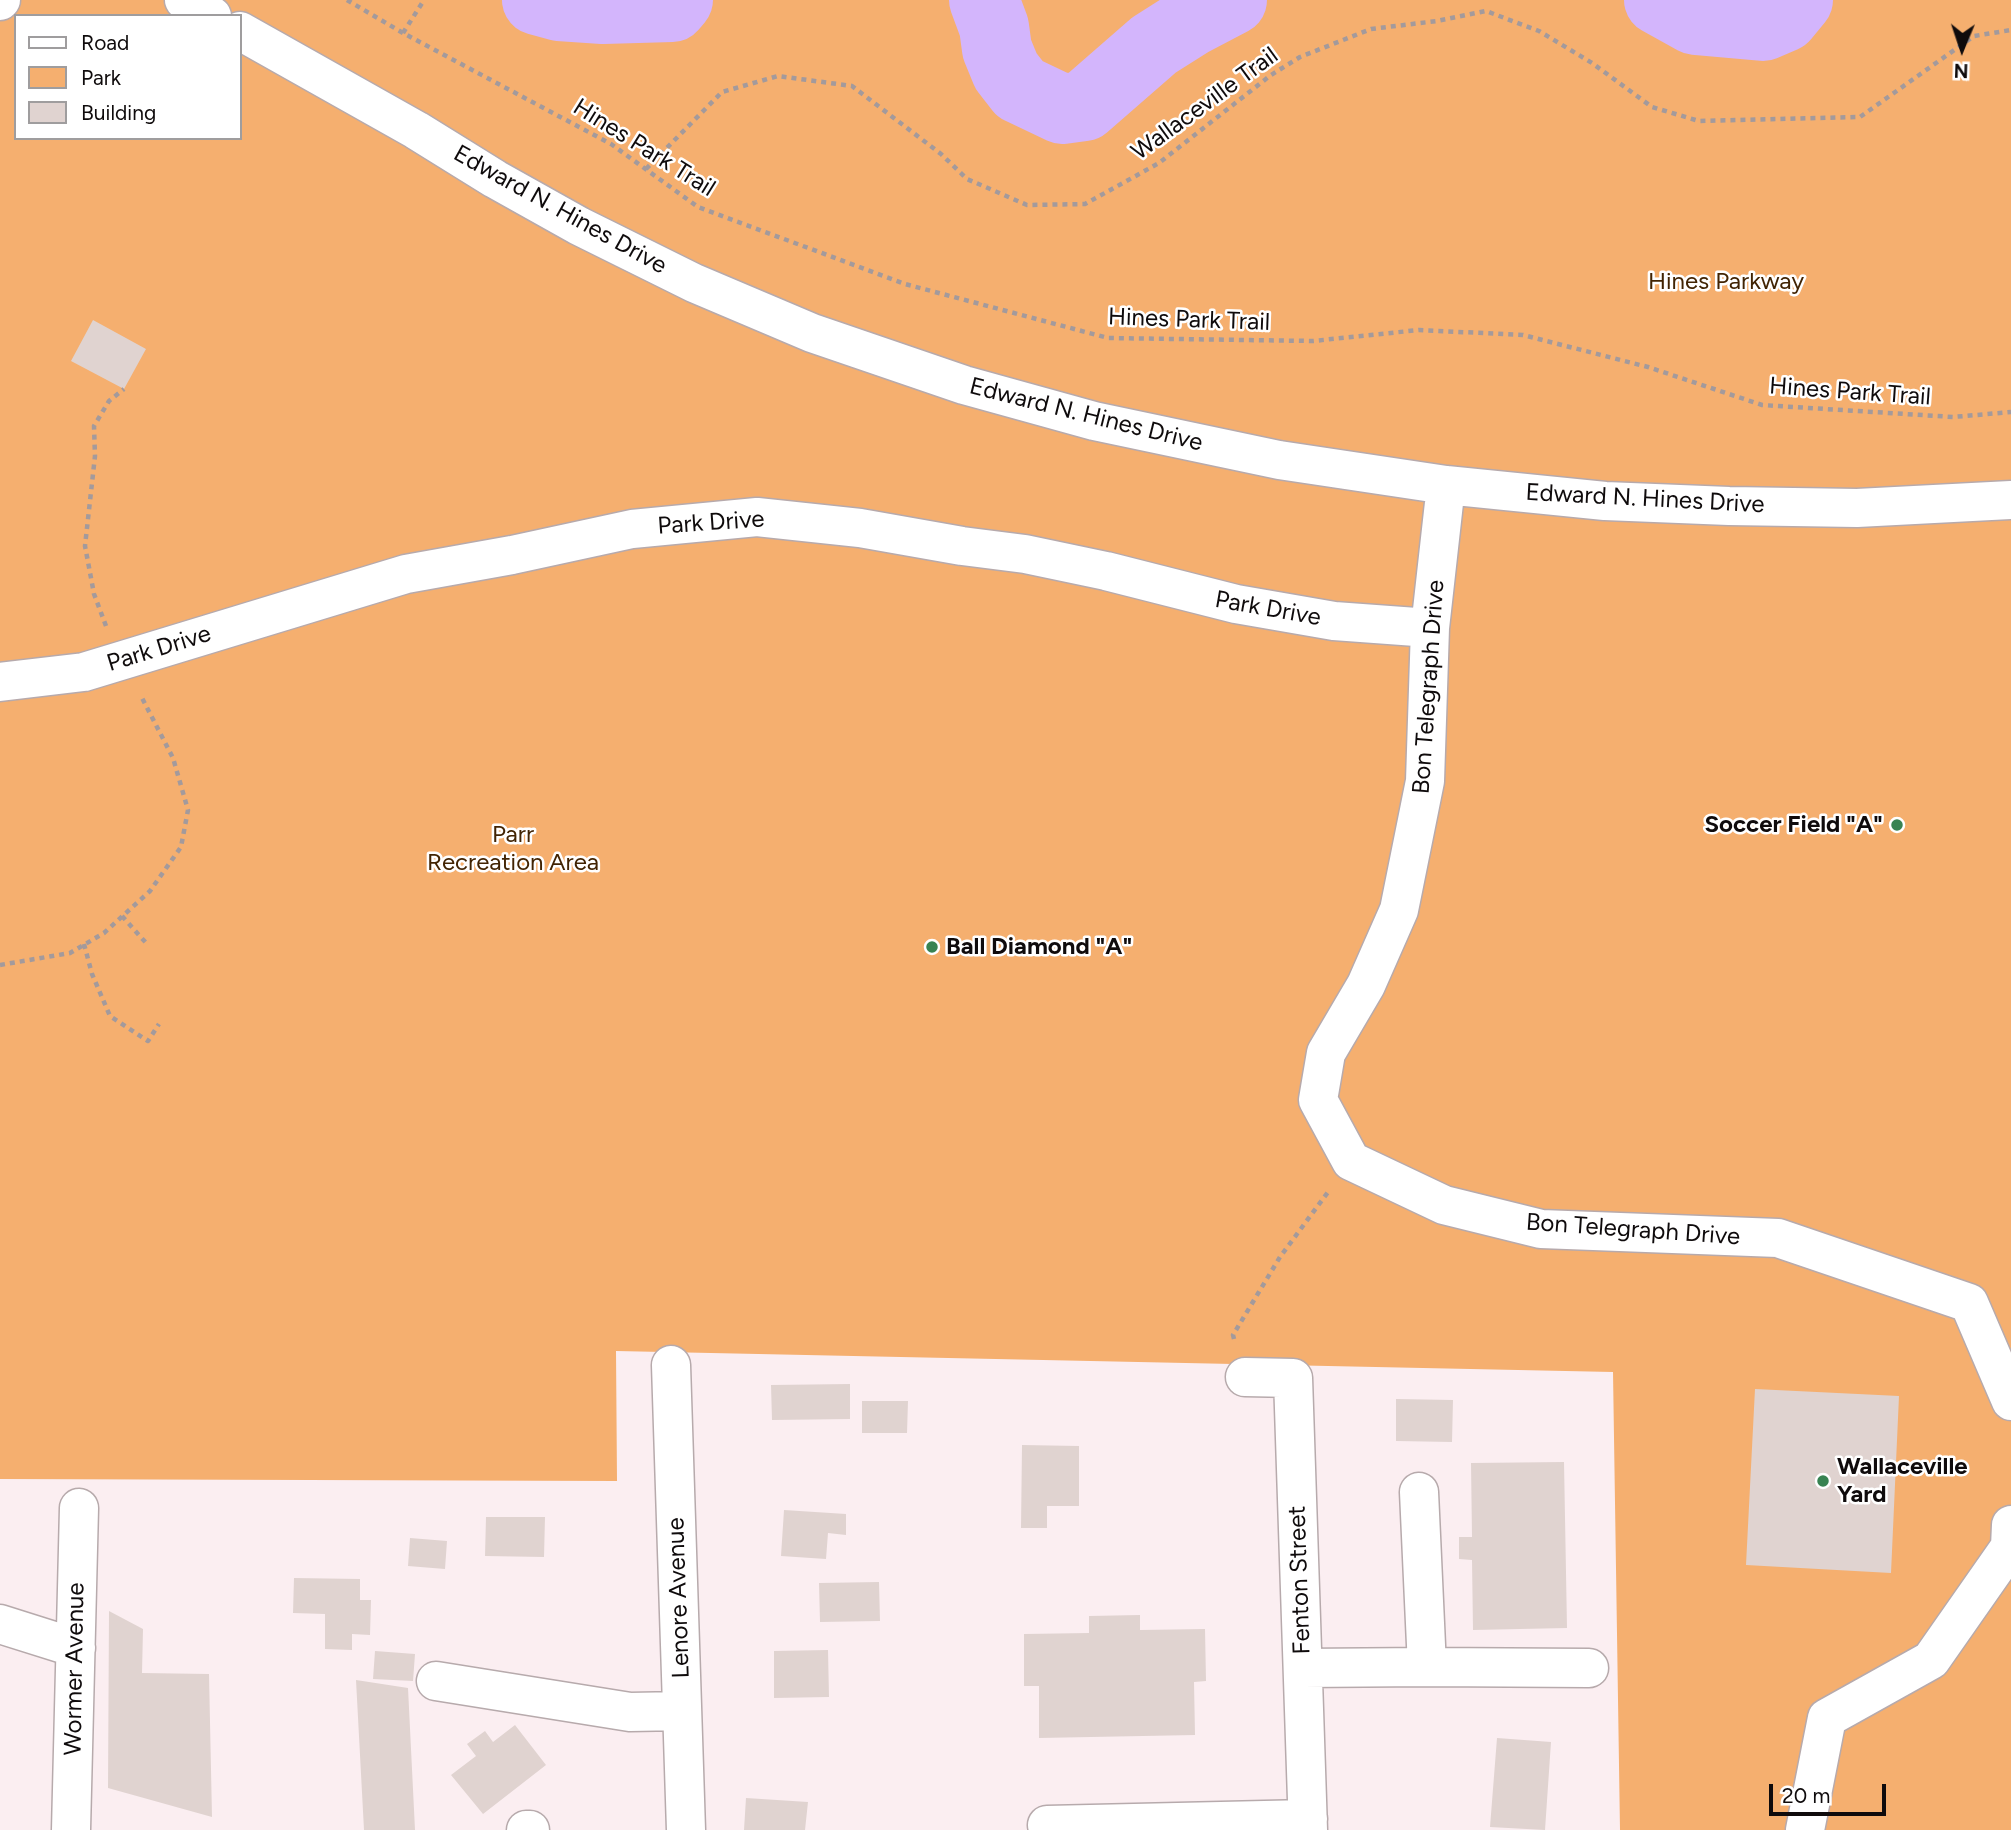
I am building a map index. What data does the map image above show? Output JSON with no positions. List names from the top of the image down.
{
  "streets": {
    "street": [
      "Edward N. Hines Drive",
      "Park Drive",
      "Bon Telegraph Drive",
      "Fenton Street",
      "Lenore Avenue",
      "Wormer Avenue"
    ],
    "path": ["Wallaceville Trail", "Hines Park Trail"]
  },
  "crossings": [
    ["Wallaceville Trail", "Hines Park Trail"],
    ["Edward N. Hines Drive", "Bon Telegraph Drive"],
    ["Park Drive", "Bon Telegraph Drive"]
  ],
  "parks": ["Hines Parkway", "Parr Recreation Area"],
  "places": ["Soccer Field \"A\"", "Ball Diamond \"A\"", "Wallaceville Yard"],
  "legend": ["Road", "Park", "Building"],
  "scale_bar": "20 m",
  "north": "bottom"
}
